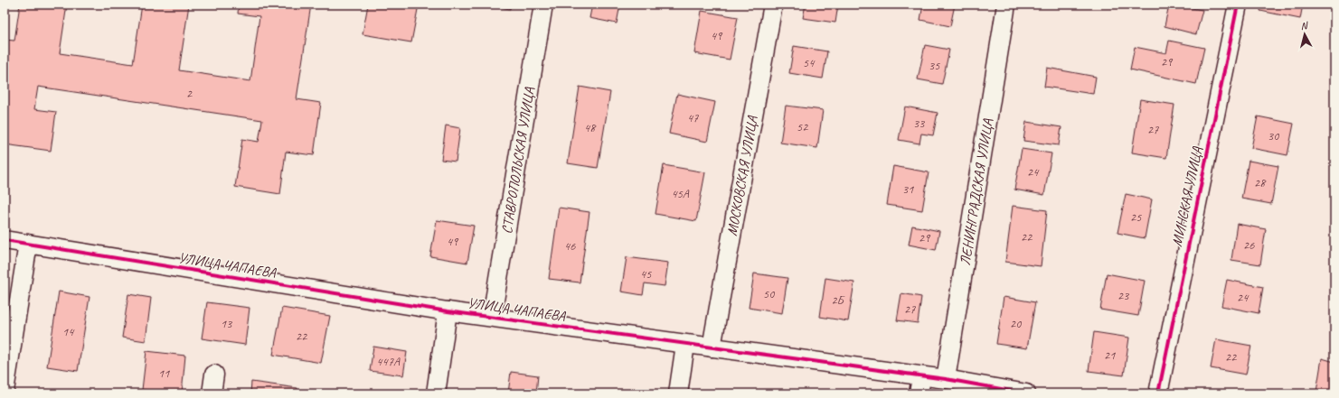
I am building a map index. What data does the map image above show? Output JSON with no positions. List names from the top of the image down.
{
  "streets": {
    "street": [
      "СТАВРОПОЛЬСКАЯ УЛИЦА",
      "МОСКОВСКАЯ УЛИЦА",
      "ЛЕНИНГРАДСКАЯ УЛИЦА",
      "МИНСКАЯ УЛИЦА",
      "УЛИЦА ЧАПАЕВА"
    ]
  },
  "crossings": [
    ["СТАВРОПОЛЬСКАЯ УЛИЦА", "УЛИЦА ЧАПАЕВА"],
    ["МОСКОВСКАЯ УЛИЦА", "УЛИЦА ЧАПАЕВА"],
    ["ЛЕНИНГРАДСКАЯ УЛИЦА", "УЛИЦА ЧАПАЕВА"]
  ],
  "house_numbers": [
    "49",
    "29",
    "54",
    "35",
    "2",
    "47",
    "33",
    "52",
    "48",
    "27",
    "30",
    "24",
    "28",
    "31",
    "45А",
    "25",
    "22",
    "29",
    "49",
    "26",
    "46",
    "45",
    "50",
    "23",
    "24",
    "2Б",
    "27",
    "13",
    "20",
    "14",
    "22",
    "21",
    "22",
    "447А",
    "11"
  ],
  "north": "top"
}
